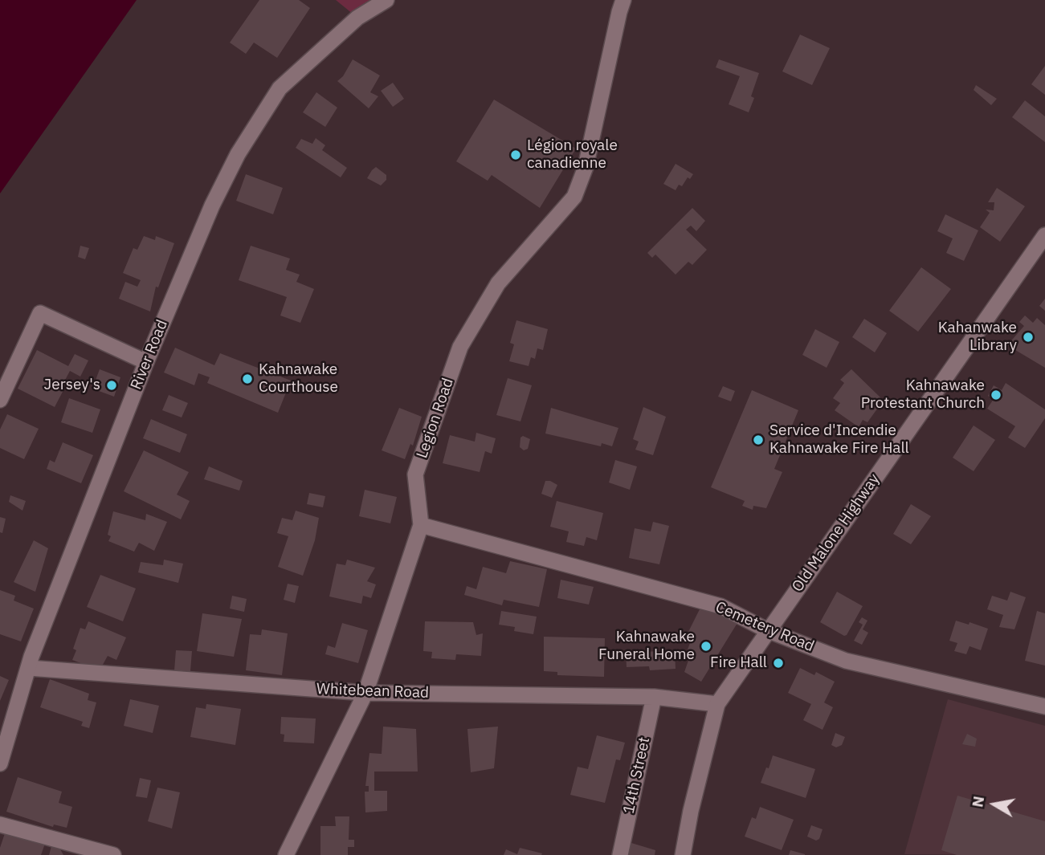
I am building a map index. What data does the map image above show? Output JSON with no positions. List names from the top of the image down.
{
  "streets": {
    "street": [
      "River Road",
      "Legion Road",
      "Old Malone Highway",
      "Cemetery Road",
      "Whitebean Road",
      "14th Street"
    ]
  },
  "crossings": [
    ["River Road", "Whitebean Road"],
    ["Legion Road", "Cemetery Road"],
    ["Legion Road", "Whitebean Road"],
    ["Old Malone Highway", "Cemetery Road"],
    ["Old Malone Highway", "Whitebean Road"],
    ["Whitebean Road", "14th Street"]
  ],
  "places": [
    "Légion royale canadienne",
    "Kahanwake Library",
    "Kahnawake Courthouse",
    "Jersey's",
    "Kahnawake Protestant Church",
    "Service d'Incendie Kahnawake Fire Hall",
    "Kahnawake Funeral Home",
    "Fire Hall"
  ],
  "north": "left"
}
